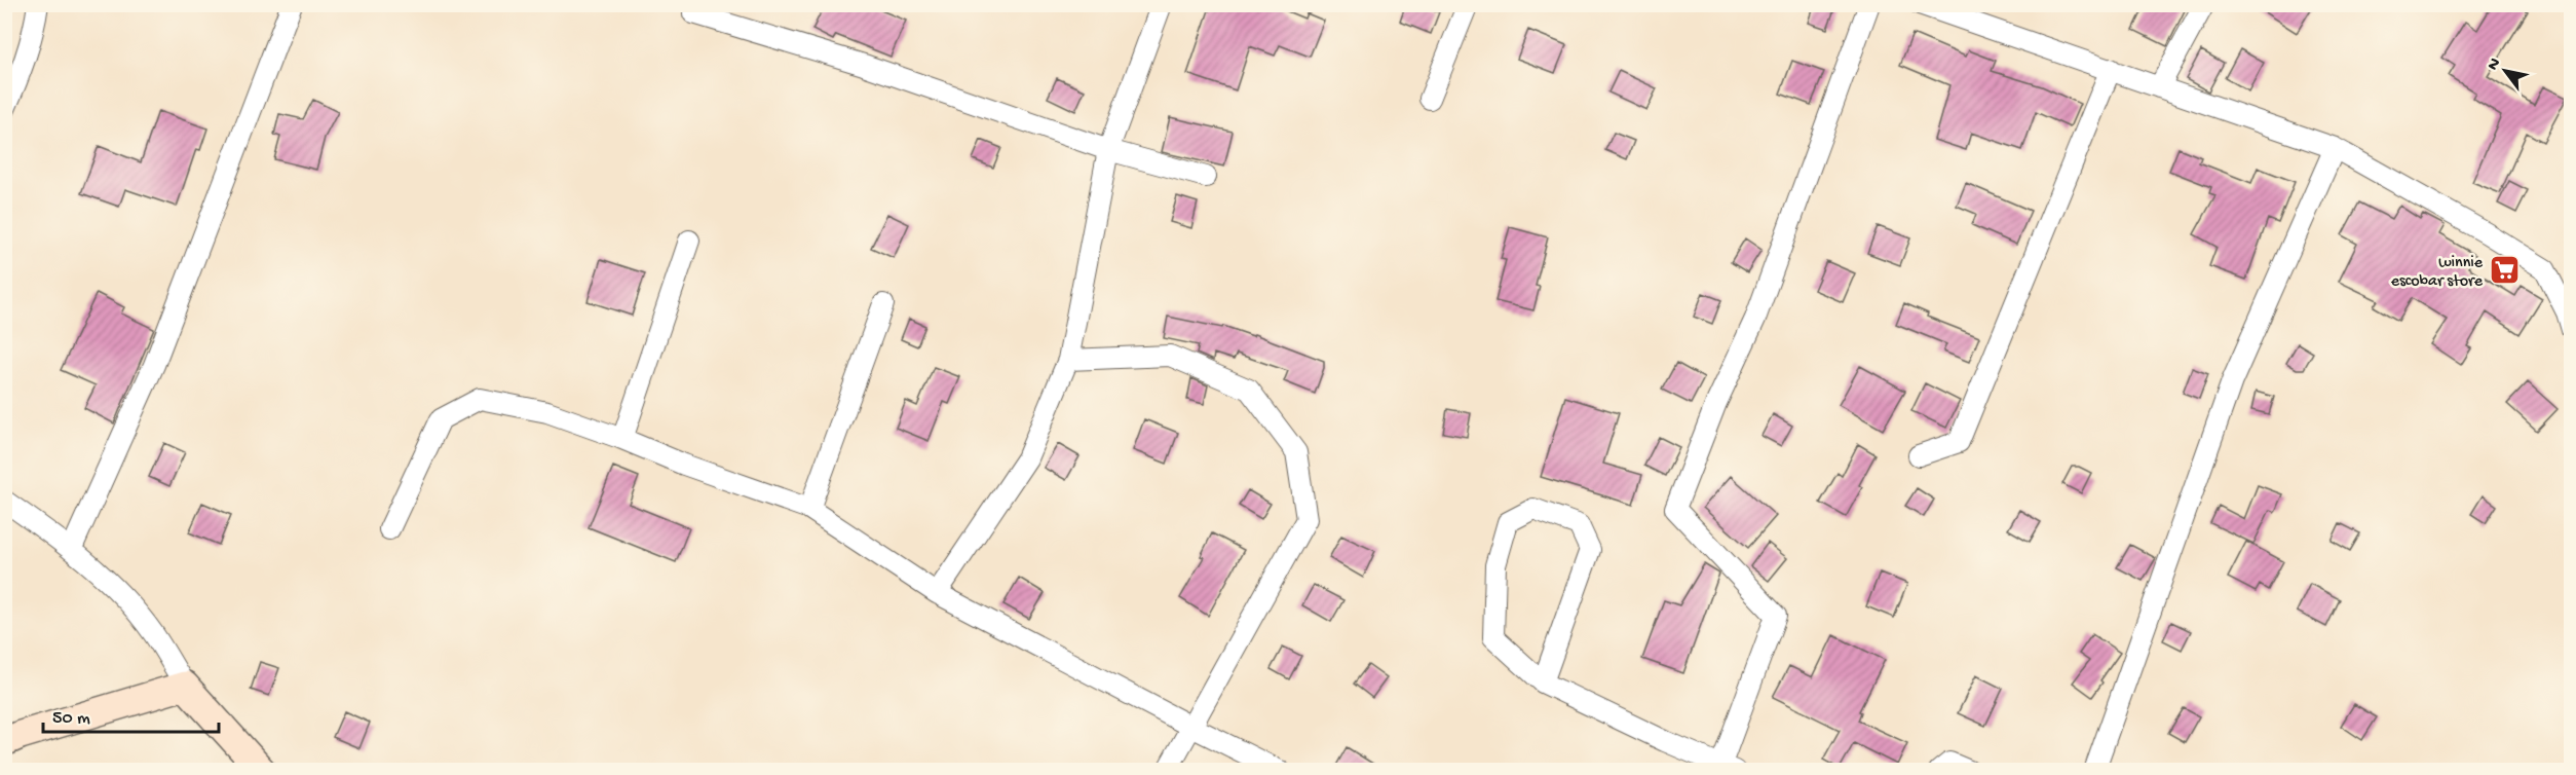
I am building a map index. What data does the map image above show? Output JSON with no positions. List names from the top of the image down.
{
  "places": {
    "supermarket": ["winnie escobar store"]
  },
  "scale_bar": "50 m",
  "north": "top left"
}
